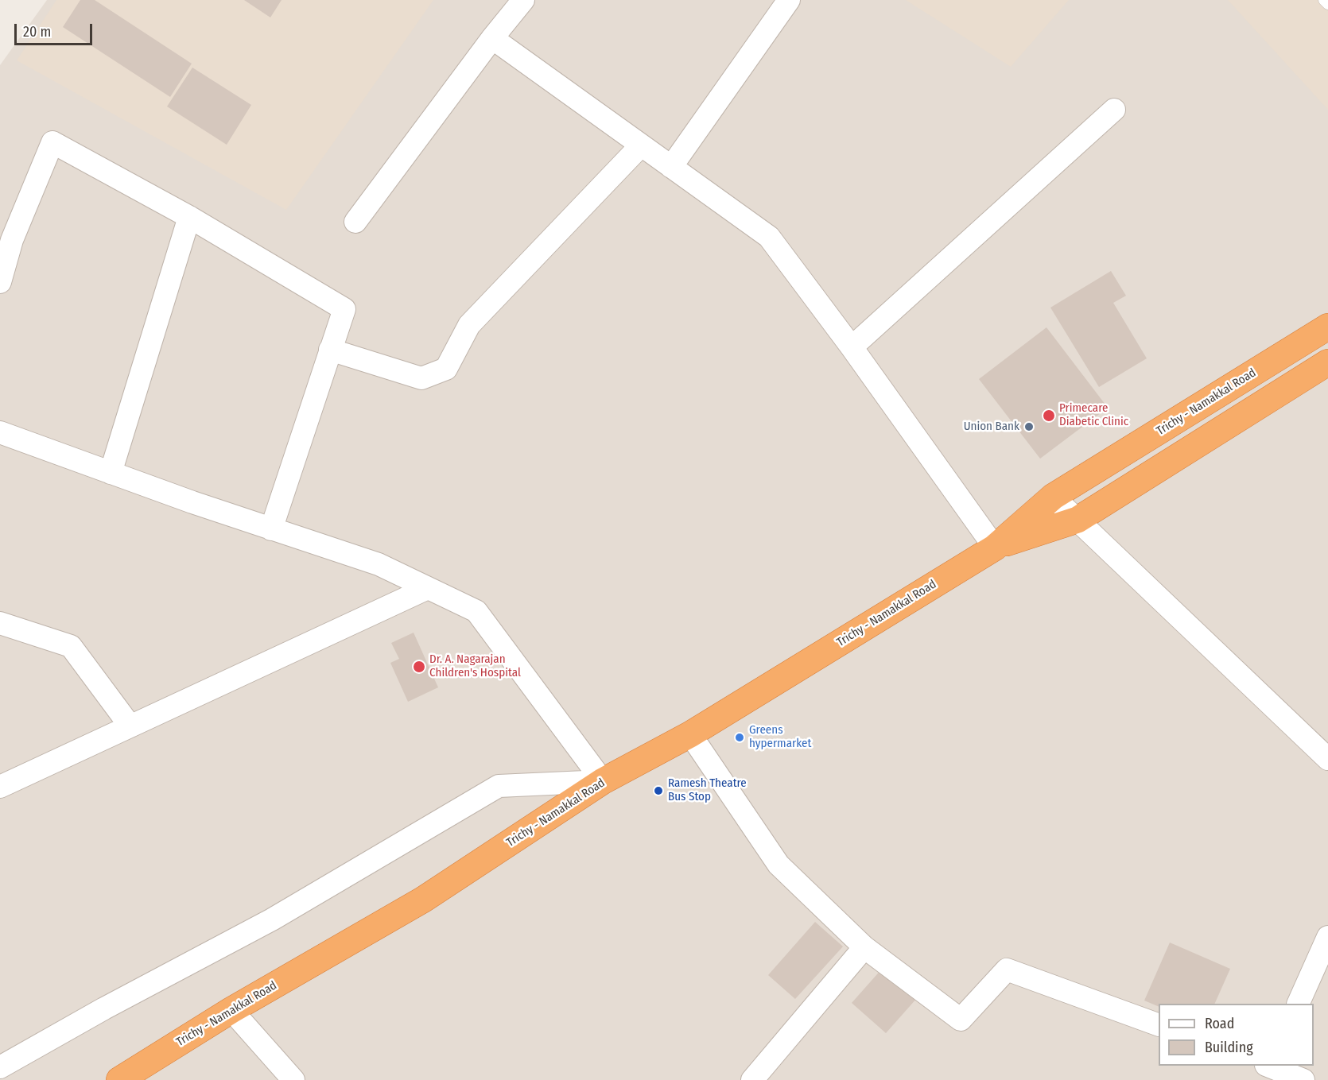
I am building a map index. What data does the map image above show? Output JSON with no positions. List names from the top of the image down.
{
  "streets": {
    "highway": ["Trichy - Namakkal Road"]
  },
  "places": [
    "Primecare Diabetic Clinic",
    "Union Bank",
    "Dr. A. Nagarajan Children's Hospital",
    "Greens hypermarket",
    "Ramesh Theatre Bus Stop"
  ],
  "legend": ["Road", "Building"],
  "scale_bar": "20 m"
}
